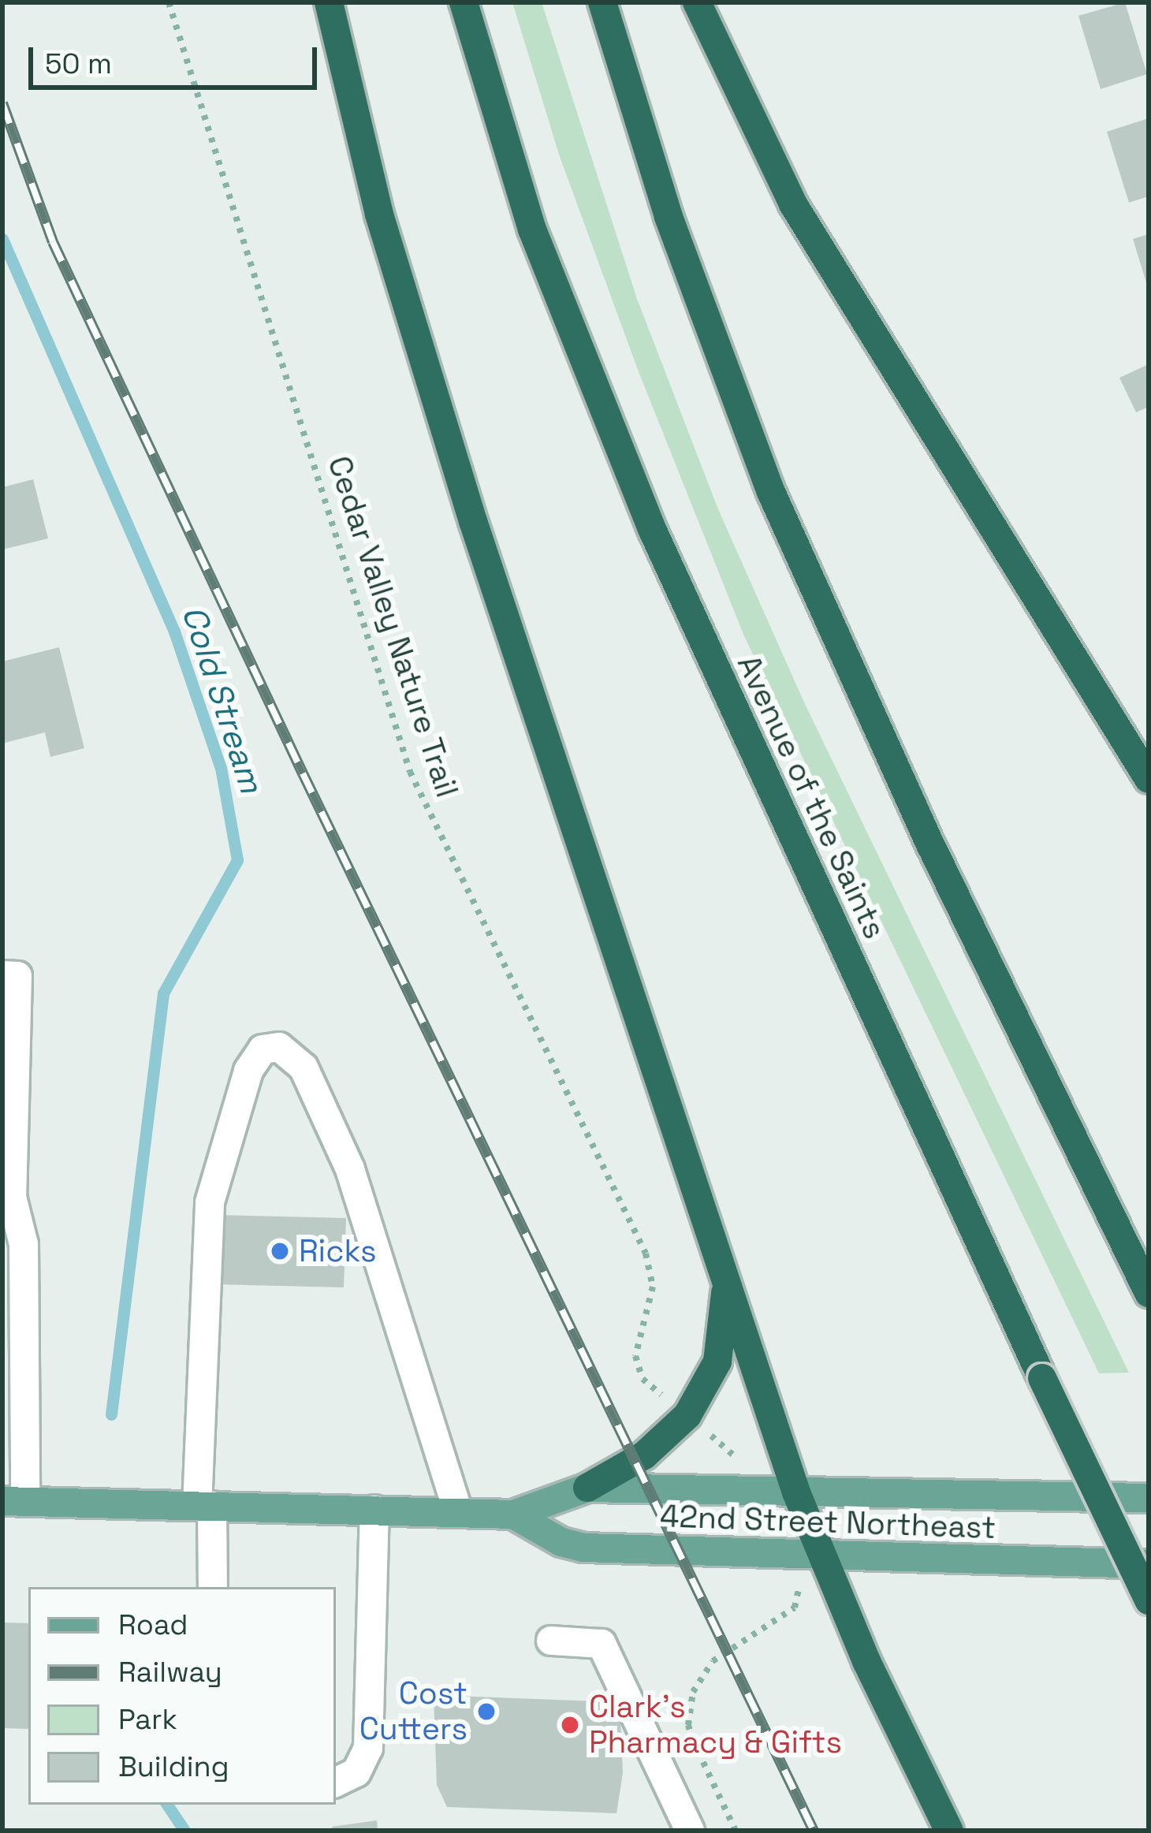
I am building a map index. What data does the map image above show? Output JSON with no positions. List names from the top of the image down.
{
  "streets": {
    "highway": ["Avenue of the Saints"],
    "main road": ["42nd Street Northeast"],
    "path": ["Cedar Valley Nature Trail"]
  },
  "water": ["Cold Stream"],
  "places": ["Ricks", "Cost Cutters", "Clark's Pharmacy & Gifts"],
  "legend": [
    "Road",
    "Railway",
    "Park",
    "Building"
  ],
  "scale_bar": "50 m"
}
